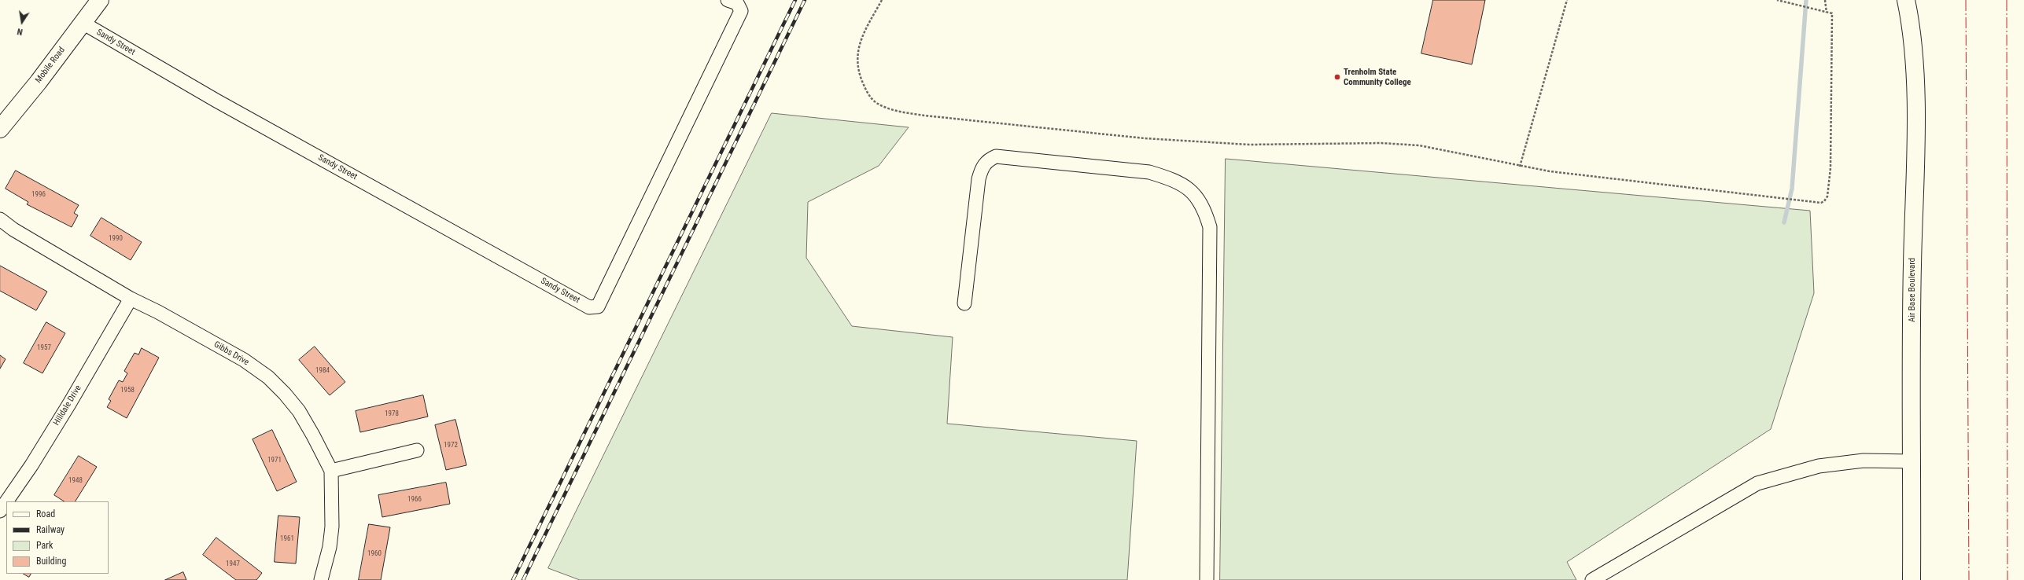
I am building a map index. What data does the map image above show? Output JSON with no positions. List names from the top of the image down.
{
  "streets": {
    "street": [
      "Sandy Street",
      "Mobile Road",
      "Air Base Boulevard",
      "Gibbs Drive",
      "Hilldale Drive"
    ]
  },
  "crossings": [
    ["Sandy Street", "Mobile Road"],
    ["Gibbs Drive", "Hilldale Drive"]
  ],
  "places": ["Trenholm State Community College"],
  "house_numbers": [
    "1996",
    "1990",
    "1957",
    "1984",
    "1958",
    "1978",
    "1972",
    "1971",
    "1948",
    "1966",
    "1961",
    "1960",
    "1947"
  ],
  "legend": [
    "Road",
    "Railway",
    "Park",
    "Building"
  ],
  "north": "bottom"
}
